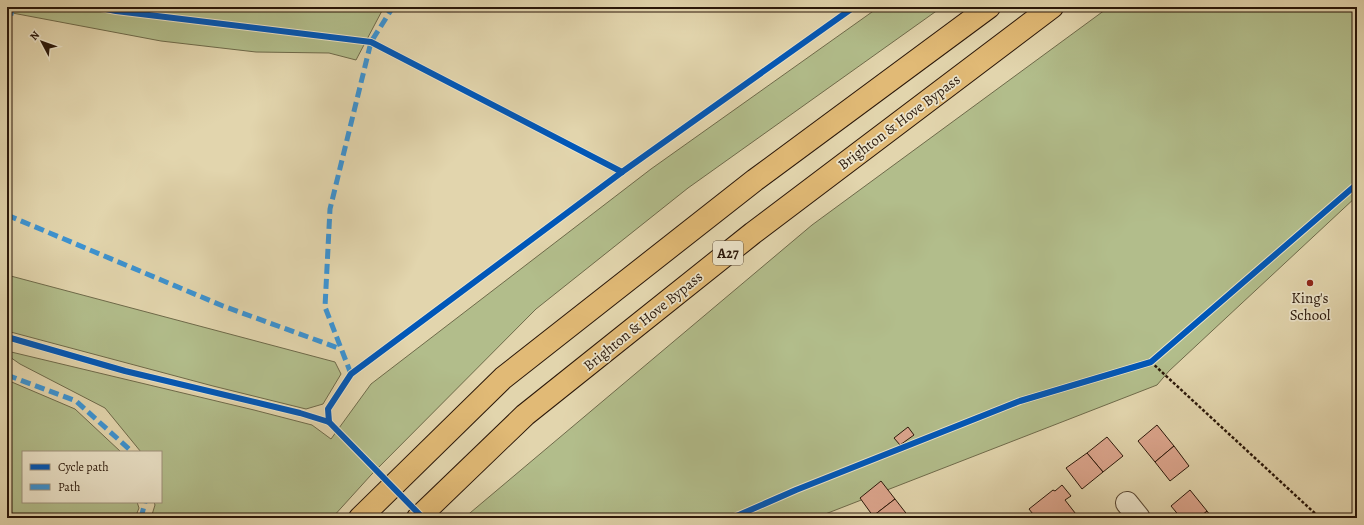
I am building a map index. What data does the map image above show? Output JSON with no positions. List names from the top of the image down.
{
  "streets": {
    "highway": ["Brighton & Hove Bypass", "A27"]
  },
  "places": ["King's School"],
  "legend": ["Cycle path", "Path"],
  "north": "top left"
}
